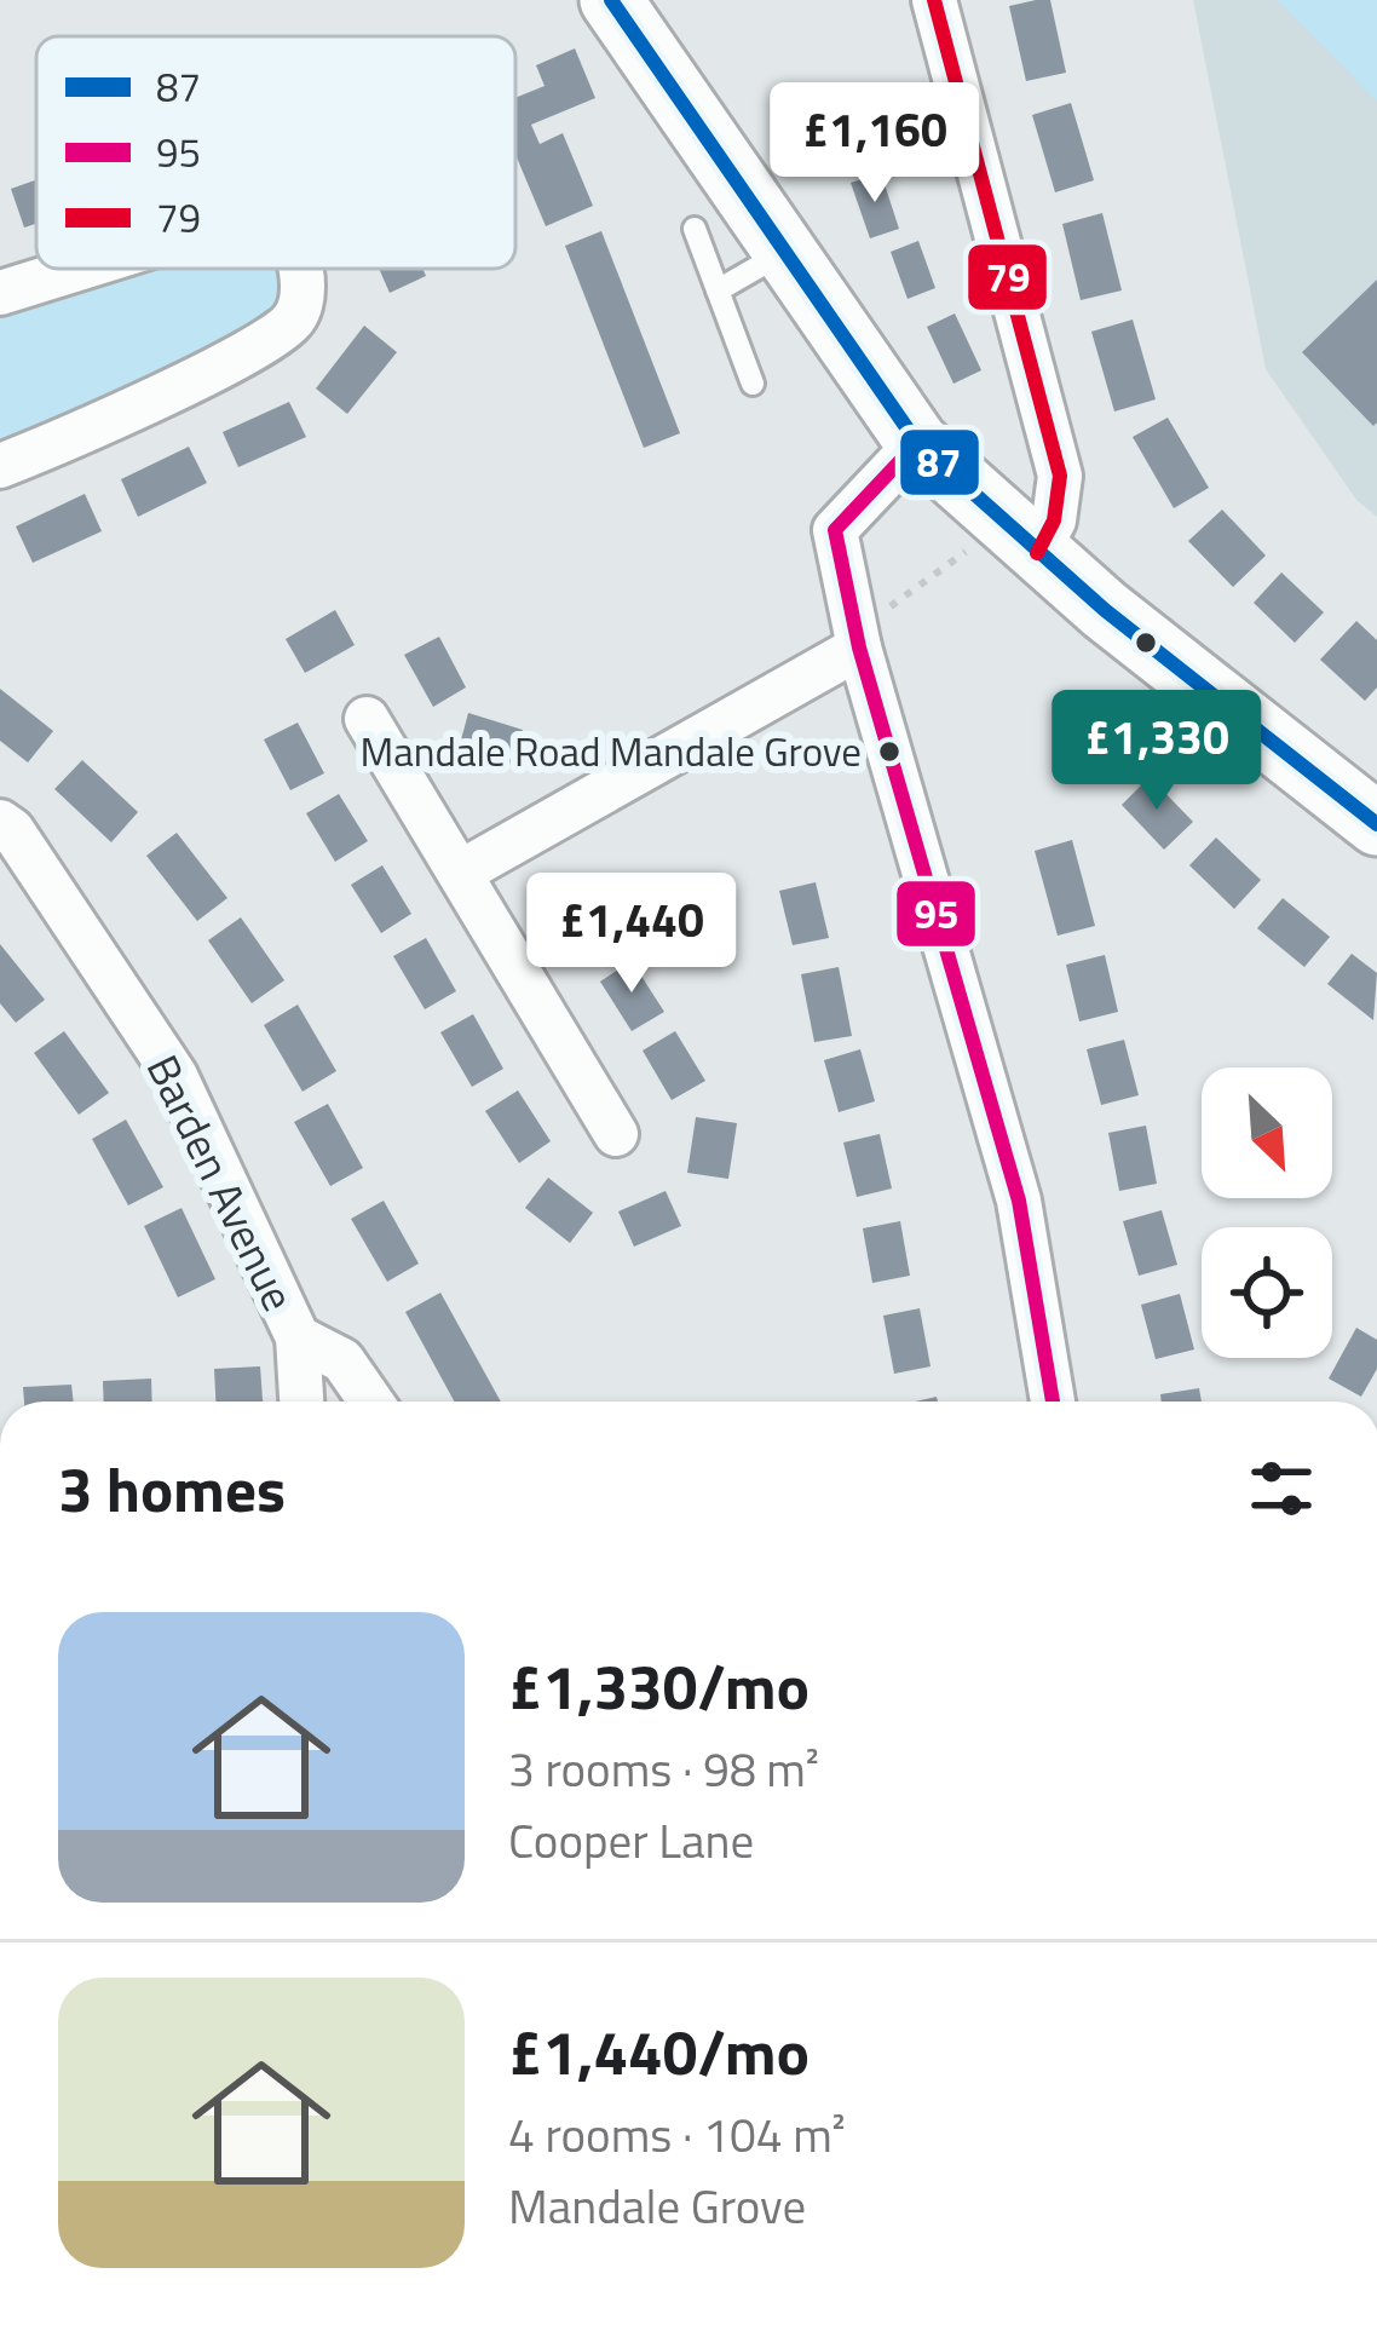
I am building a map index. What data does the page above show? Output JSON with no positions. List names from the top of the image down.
{
  "streets": {
    "street": ["Barden Avenue"]
  },
  "places": ["Mandale Road Mandale Grove"],
  "lines": ["transit line 87", "transit line 79", "transit line 95"],
  "legend": ["87", "95", "79"],
  "north": "bottom right",
  "page": {
    "price": ["£1,160", "£1,330", "£1,440"],
    "heading": "3 homes",
    "list": [
      {
        "name": "£1,330/mo",
        "note": "3 rooms · 98 m² · Cooper Lane"
      },
      {
        "name": "£1,440/mo",
        "note": "4 rooms · 104 m² · Mandale Grove"
      }
    ]
  }
}
